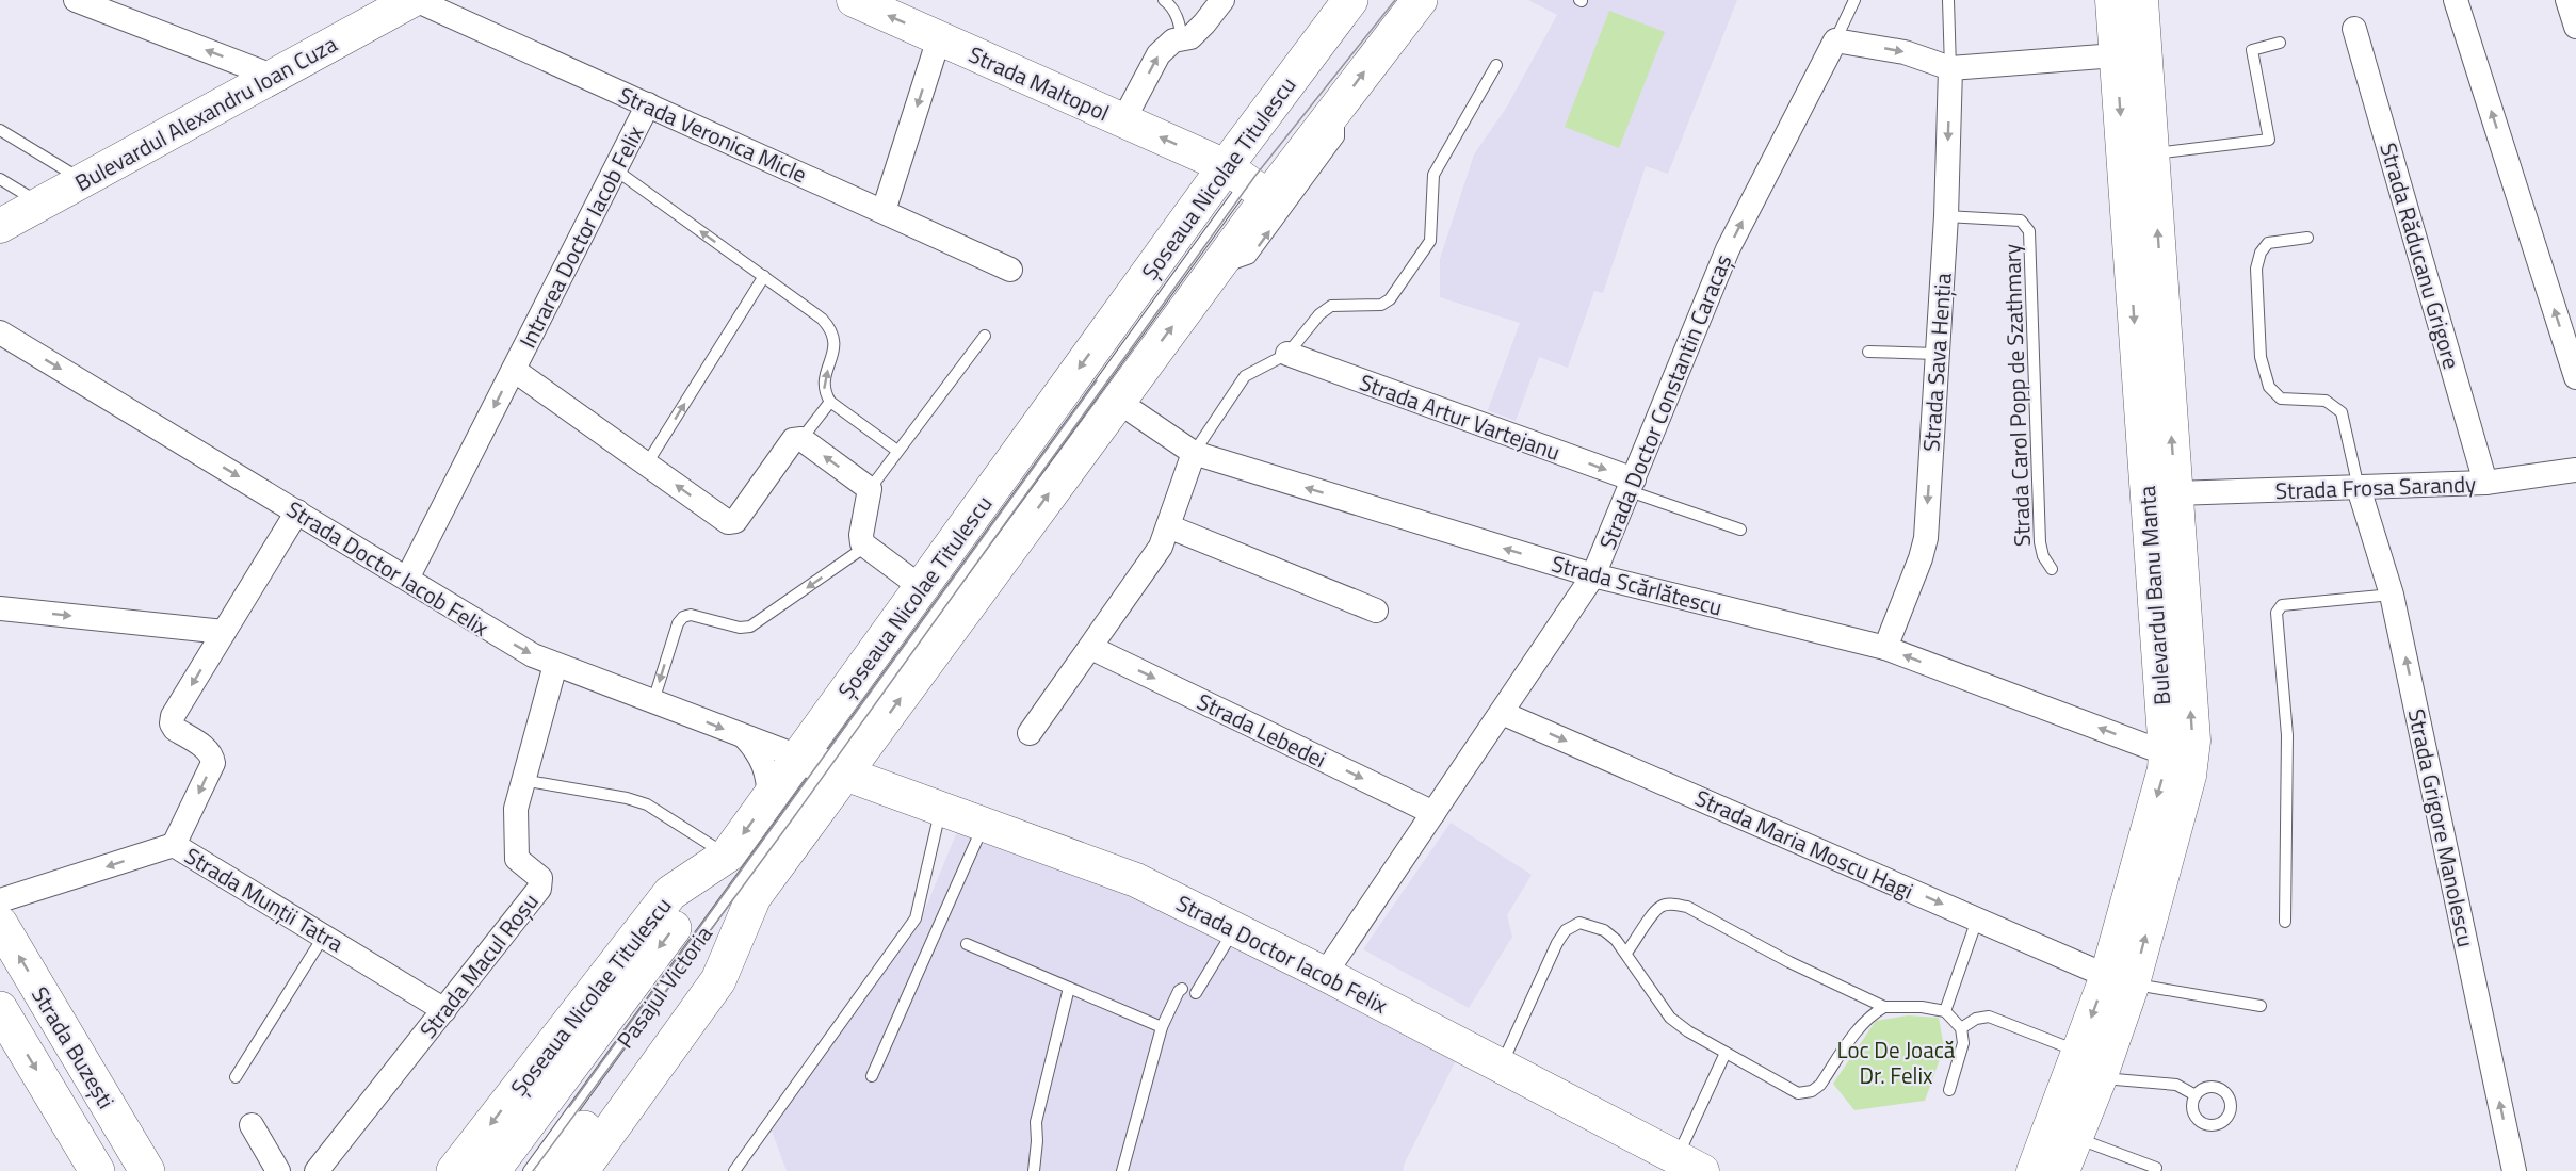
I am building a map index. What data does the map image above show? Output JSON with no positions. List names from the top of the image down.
{
  "streets": {
    "main road": ["Șoseaua Nicolae Titulescu", "Pasajul Victoria", "Strada Buzești"],
    "street": [
      "Strada Maltopol",
      "Bulevardul Alexandru Ioan Cuza",
      "Strada Veronica Micle",
      "Intrarea Doctor Iacob Felix",
      "Strada Răducanu Grigore",
      "Strada Sava Henția",
      "Strada Doctor Constantin Caracaș",
      "Strada Artur Vartejanu",
      "Strada Frosa Sarandy",
      "Strada Doctor Iacob Felix",
      "Strada Scărlătescu",
      "Bulevardul Banu Manta",
      "Strada Lebedei",
      "Strada Grigore Manolescu",
      "Strada Maria Moscu Hagi",
      "Strada Munții Tatra",
      "Strada Macul Roșu"
    ],
    "lane": ["Strada Carol Popp de Szathmary"]
  },
  "crossings": [
    ["Strada Maltopol", "Șoseaua Nicolae Titulescu"],
    ["Bulevardul Alexandru Ioan Cuza", "Strada Veronica Micle"],
    ["Strada Veronica Micle", "Intrarea Doctor Iacob Felix"],
    ["Șoseaua Nicolae Titulescu", "Strada Doctor Iacob Felix"],
    ["Șoseaua Nicolae Titulescu", "Strada Scărlătescu"],
    ["Șoseaua Nicolae Titulescu", "Pasajul Victoria"],
    ["Intrarea Doctor Iacob Felix", "Strada Doctor Iacob Felix"],
    ["Strada Răducanu Grigore", "Strada Frosa Sarandy"],
    ["Strada Sava Henția", "Strada Carol Popp de Szathmary"],
    ["Strada Sava Henția", "Strada Scărlătescu"],
    ["Strada Doctor Constantin Caracaș", "Strada Artur Vartejanu"],
    ["Strada Doctor Constantin Caracaș", "Strada Doctor Iacob Felix"],
    ["Strada Doctor Constantin Caracaș", "Strada Scărlătescu"],
    ["Strada Doctor Constantin Caracaș", "Strada Lebedei"],
    ["Strada Doctor Constantin Caracaș", "Strada Maria Moscu Hagi"],
    ["Strada Frosa Sarandy", "Bulevardul Banu Manta"],
    ["Strada Frosa Sarandy", "Strada Grigore Manolescu"],
    ["Strada Doctor Iacob Felix", "Strada Macul Roșu"],
    ["Strada Scărlătescu", "Bulevardul Banu Manta"],
    ["Bulevardul Banu Manta", "Strada Maria Moscu Hagi"],
    ["Strada Munții Tatra", "Strada Macul Roșu"]
  ],
  "one_way": [
    "Strada Maltopol",
    "Strada Sava Henția",
    "Strada Doctor Constantin Caracaș",
    "Strada Grigore Manolescu",
    "Strada Maria Moscu Hagi",
    "Strada Munții Tatra"
  ],
  "parks": ["Loc De Joacă Dr. Felix"]
}
